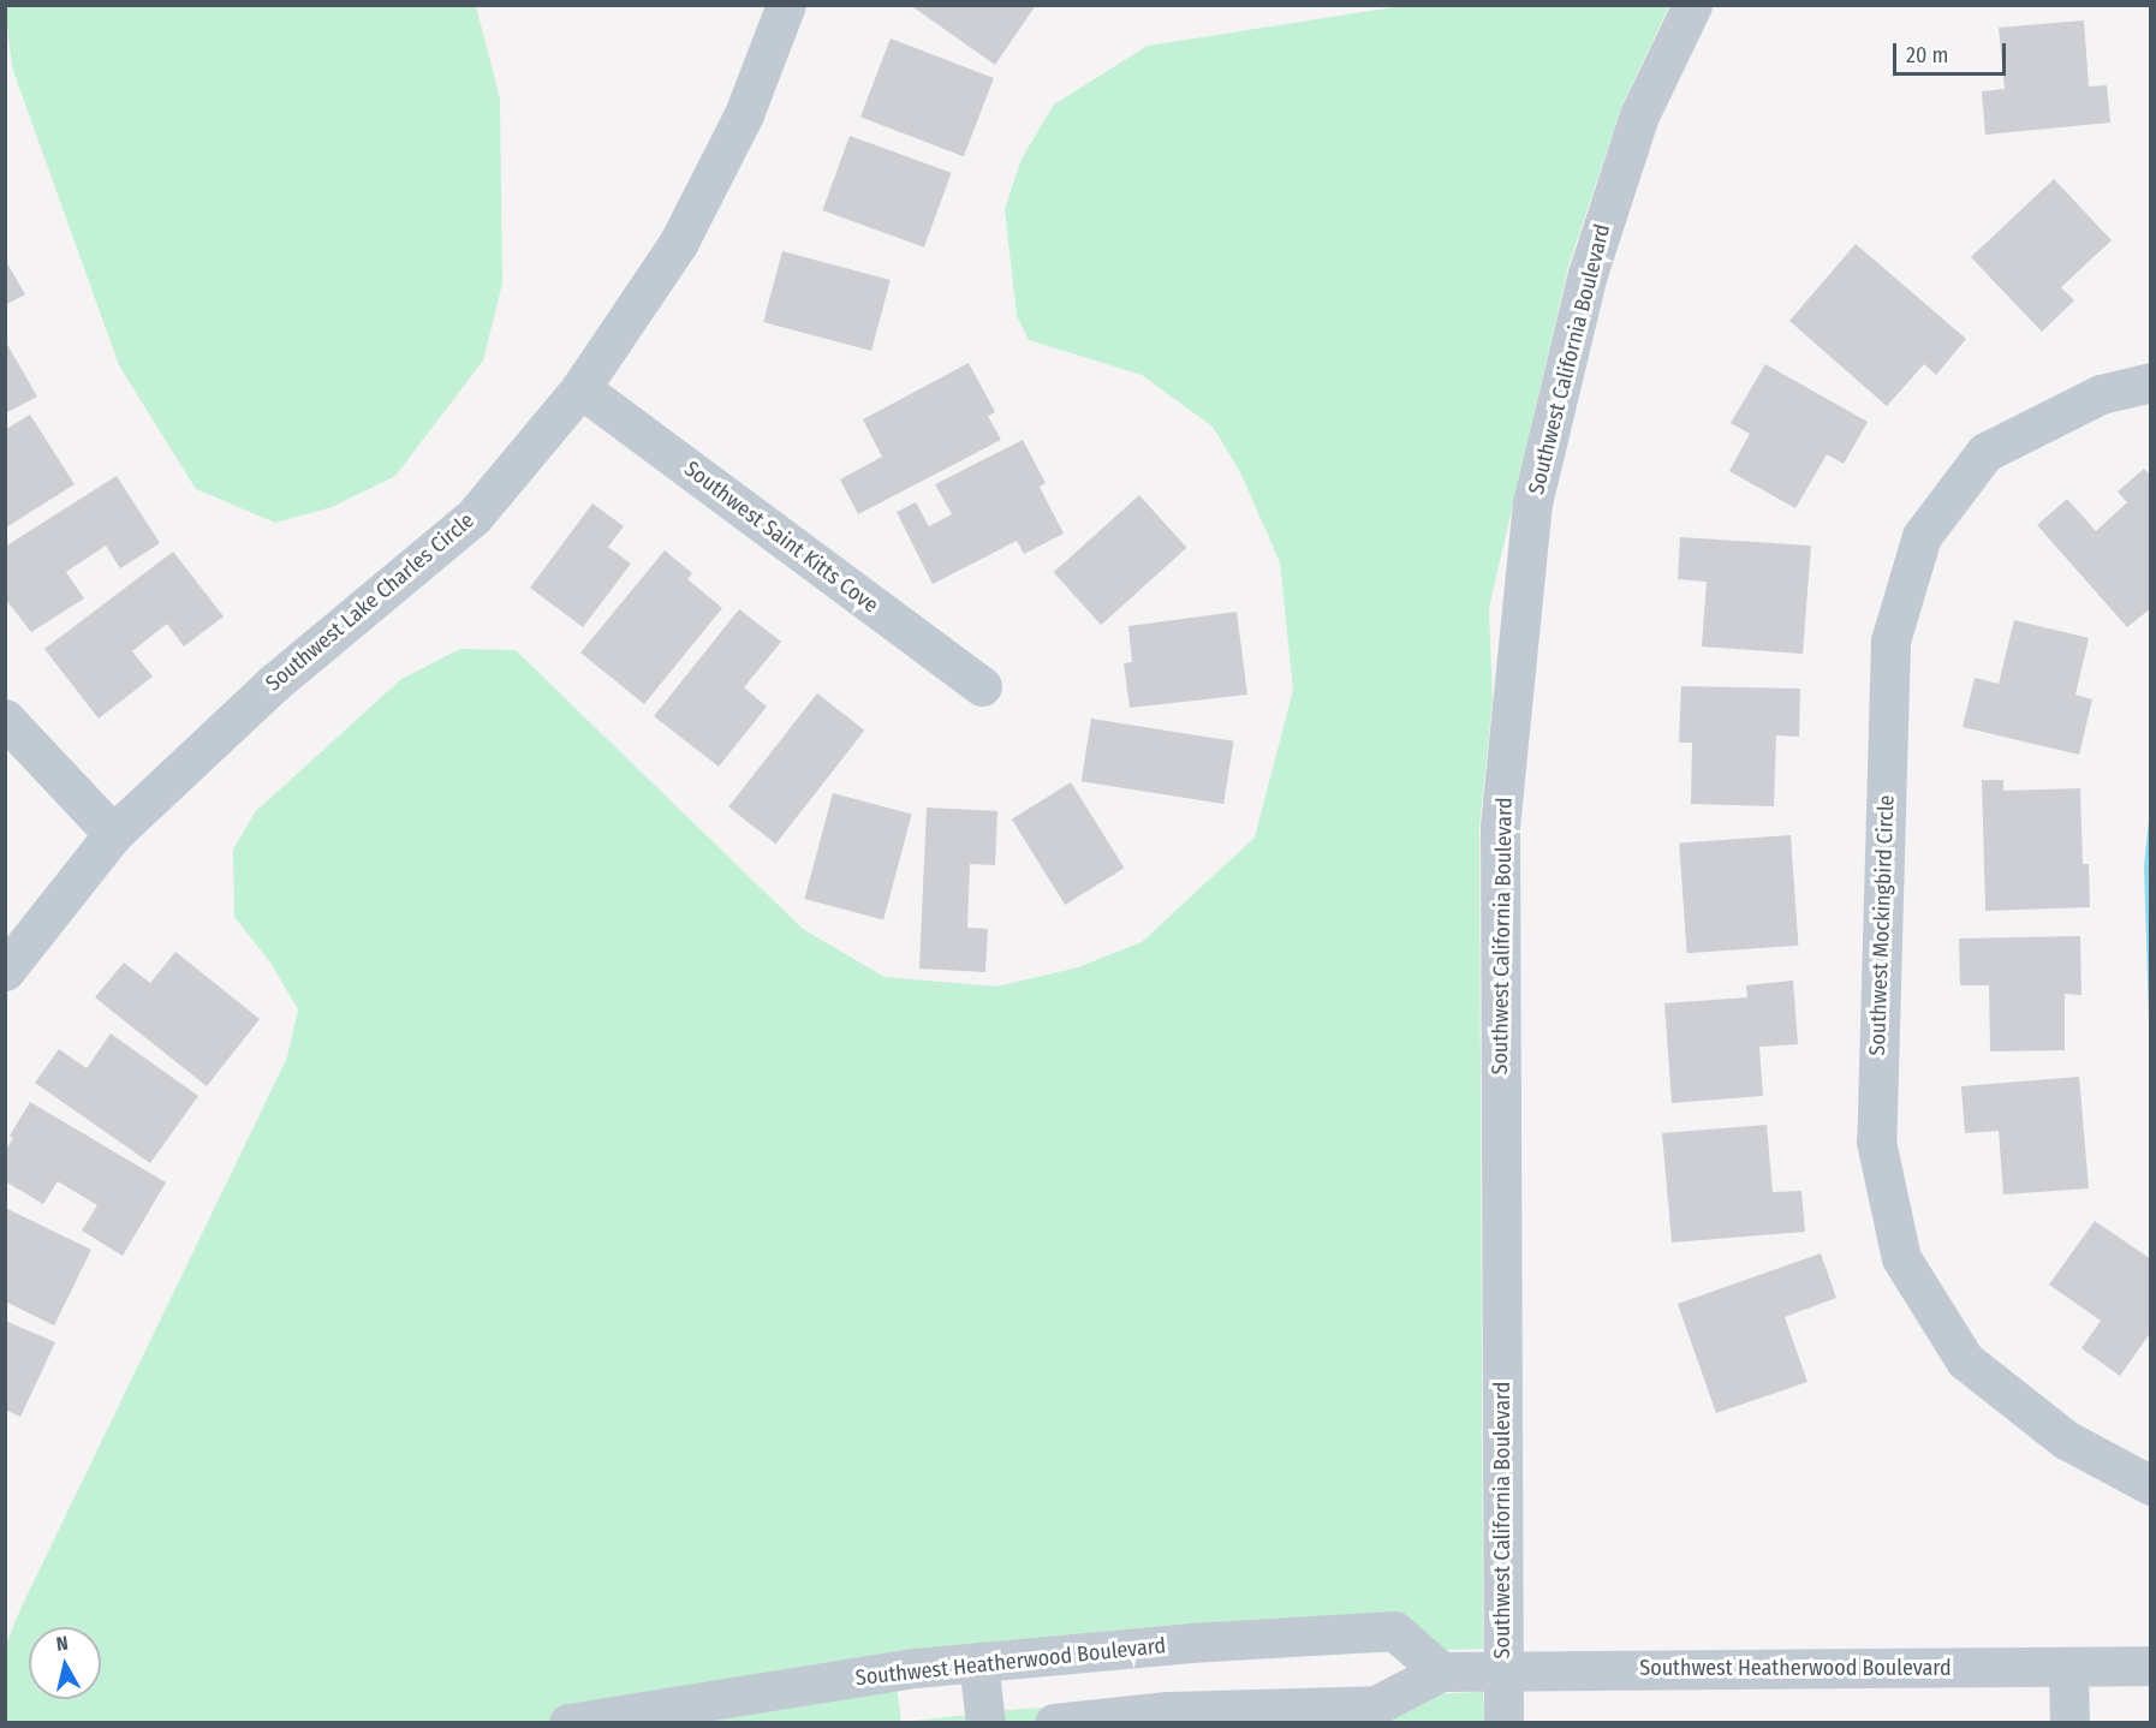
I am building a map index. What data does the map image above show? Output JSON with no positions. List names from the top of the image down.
{
  "streets": {
    "street": [
      "Southwest California Boulevard",
      "Southwest Saint Kitts Cove",
      "Southwest Lake Charles Circle",
      "Southwest Mockingbird Circle",
      "Southwest Heatherwood Boulevard"
    ]
  },
  "crossings": [
    ["Southwest California Boulevard", "Southwest Heatherwood Boulevard"],
    ["Southwest Saint Kitts Cove", "Southwest Lake Charles Circle"]
  ],
  "scale_bar": "20 m",
  "north": "top"
}
